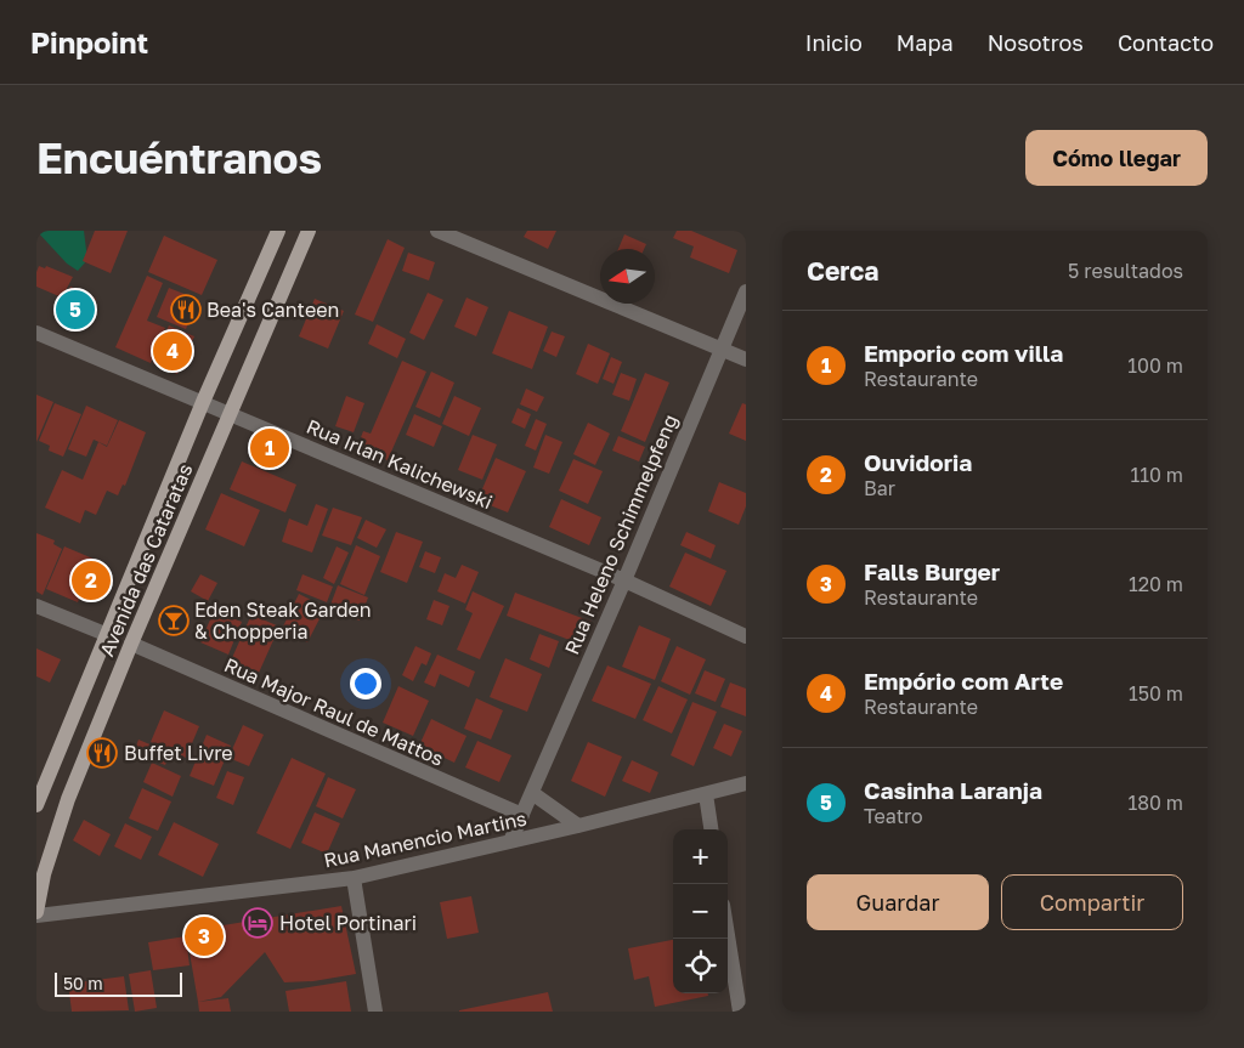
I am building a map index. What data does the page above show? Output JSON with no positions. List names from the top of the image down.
{
  "streets": {
    "main road": ["Avenida das Cataratas"],
    "street": [
      "Rua Irlan Kalichewski",
      "Rua Heleno Schimmelpfeng",
      "Rua Major Raul de Mattos",
      "Rua Manencio Martins"
    ]
  },
  "crossings": [
    ["Rua Irlan Kalichewski", "Rua Heleno Schimmelpfeng"],
    ["Rua Irlan Kalichewski", "Avenida das Cataratas"],
    ["Rua Heleno Schimmelpfeng", "Rua Major Raul de Mattos"],
    ["Rua Heleno Schimmelpfeng", "Rua Manencio Martins"],
    ["Avenida das Cataratas", "Rua Major Raul de Mattos"],
    ["Avenida das Cataratas", "Rua Manencio Martins"]
  ],
  "places": {
    "restaurant": ["Bea's Canteen", "Buffet Livre"],
    "bar": ["Eden Steak Garden & Chopperia"],
    "hotel": ["Hotel Portinari"]
  },
  "scale_bar": "50 m",
  "north": "left",
  "page": {
    "header": "Pinpoint",
    "nav": [
      "Inicio",
      "Mapa",
      "Nosotros",
      "Contacto"
    ],
    "buttons": [
      "Cómo llegar",
      ["Guardar", "Compartir"]
    ],
    "title": "Encuéntranos",
    "heading": ["Cerca", "5 resultados"],
    "pins": [
      "5",
      "4",
      "1",
      "2",
      "3"
    ],
    "list": [
      {
        "mark": "1",
        "name": "Emporio com villa",
        "note": "Restaurante",
        "value": "100 m"
      },
      {
        "mark": "2",
        "name": "Ouvidoria",
        "note": "Bar",
        "value": "110 m"
      },
      {
        "mark": "3",
        "name": "Falls Burger",
        "note": "Restaurante",
        "value": "120 m"
      },
      {
        "mark": "4",
        "name": "Empório com Arte",
        "note": "Restaurante",
        "value": "150 m"
      },
      {
        "mark": "5",
        "name": "Casinha Laranja",
        "note": "Teatro",
        "value": "180 m"
      }
    ],
    "map_buttons": ["+", "−"],
    "scale": "50 m"
  }
}
